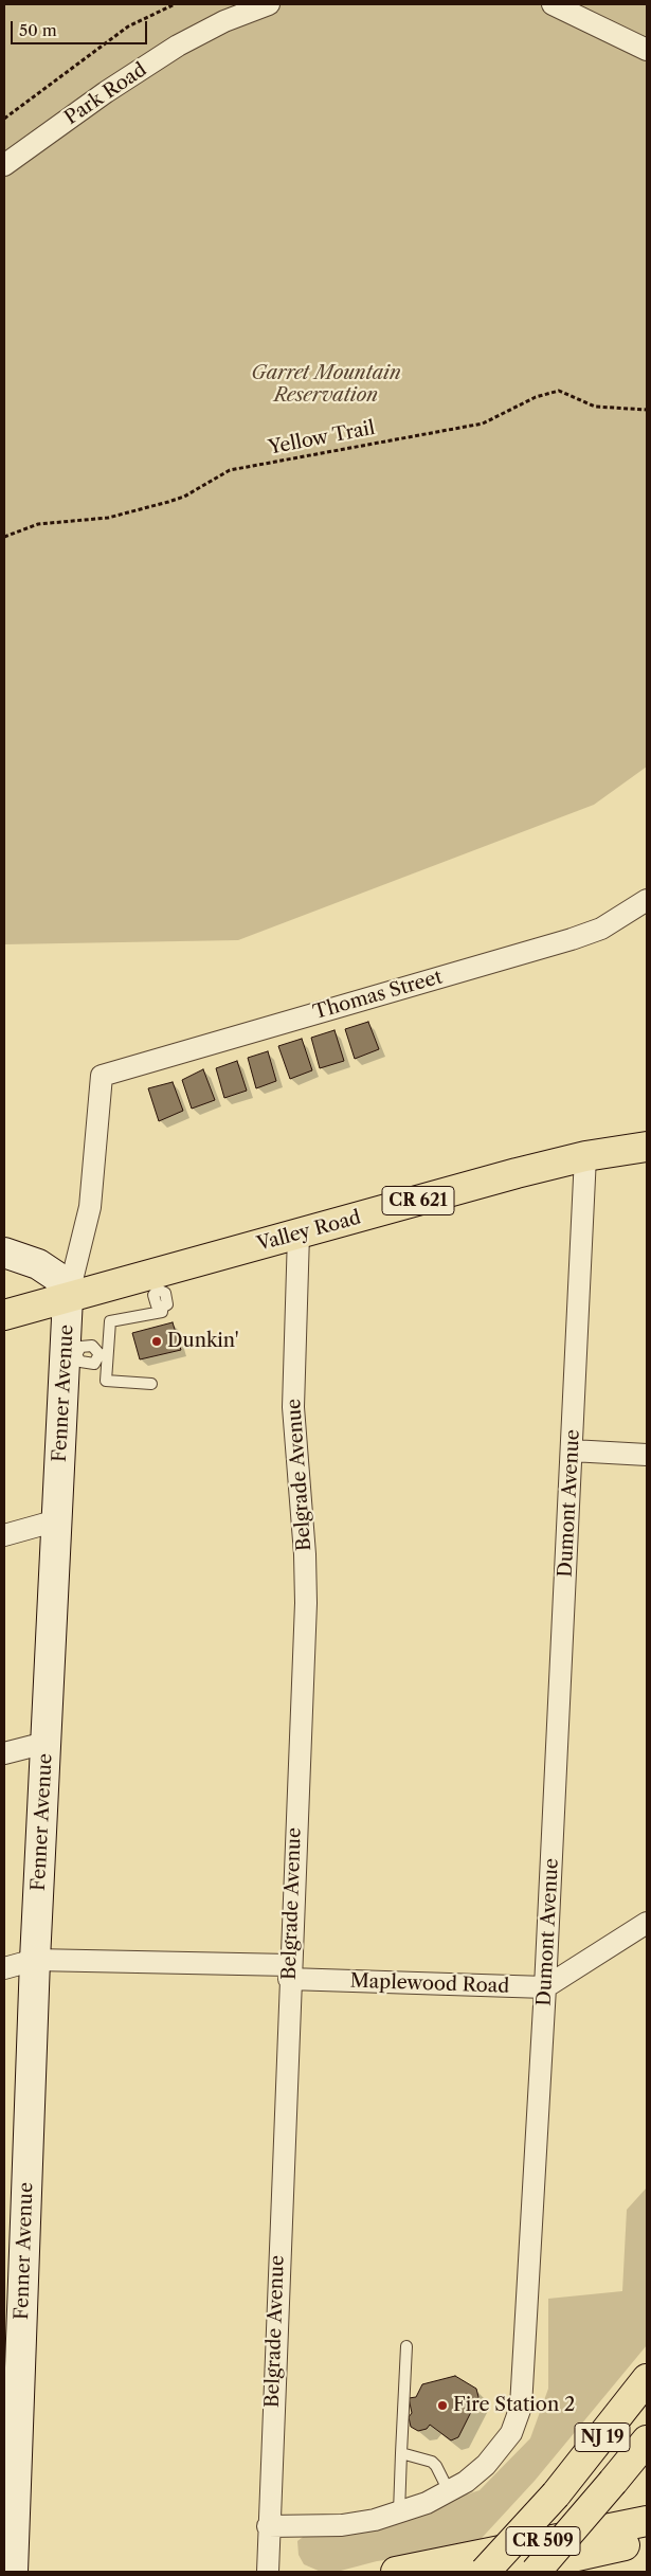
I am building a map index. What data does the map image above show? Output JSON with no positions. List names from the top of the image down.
{
  "streets": {
    "main road": [
      "CR 621",
      "Valley Road",
      "NJ 19",
      "CR 509"
    ],
    "street": [
      "Park Road",
      "Thomas Street",
      "Fenner Avenue",
      "Belgrade Avenue",
      "Dumont Avenue",
      "Maplewood Road"
    ],
    "path": ["Yellow Trail"]
  },
  "crossings": [
    ["Thomas Street", "Fenner Avenue"],
    ["Valley Road", "Fenner Avenue"],
    ["Valley Road", "Belgrade Avenue"],
    ["Valley Road", "Dumont Avenue"],
    ["Fenner Avenue", "Maplewood Road"],
    ["Belgrade Avenue", "Dumont Avenue"],
    ["Belgrade Avenue", "Maplewood Road"],
    ["Dumont Avenue", "Maplewood Road"]
  ],
  "parks": ["Garret Mountain Reservation"],
  "places": ["Dunkin'", "Fire Station 2"],
  "scale_bar": "50 m"
}
